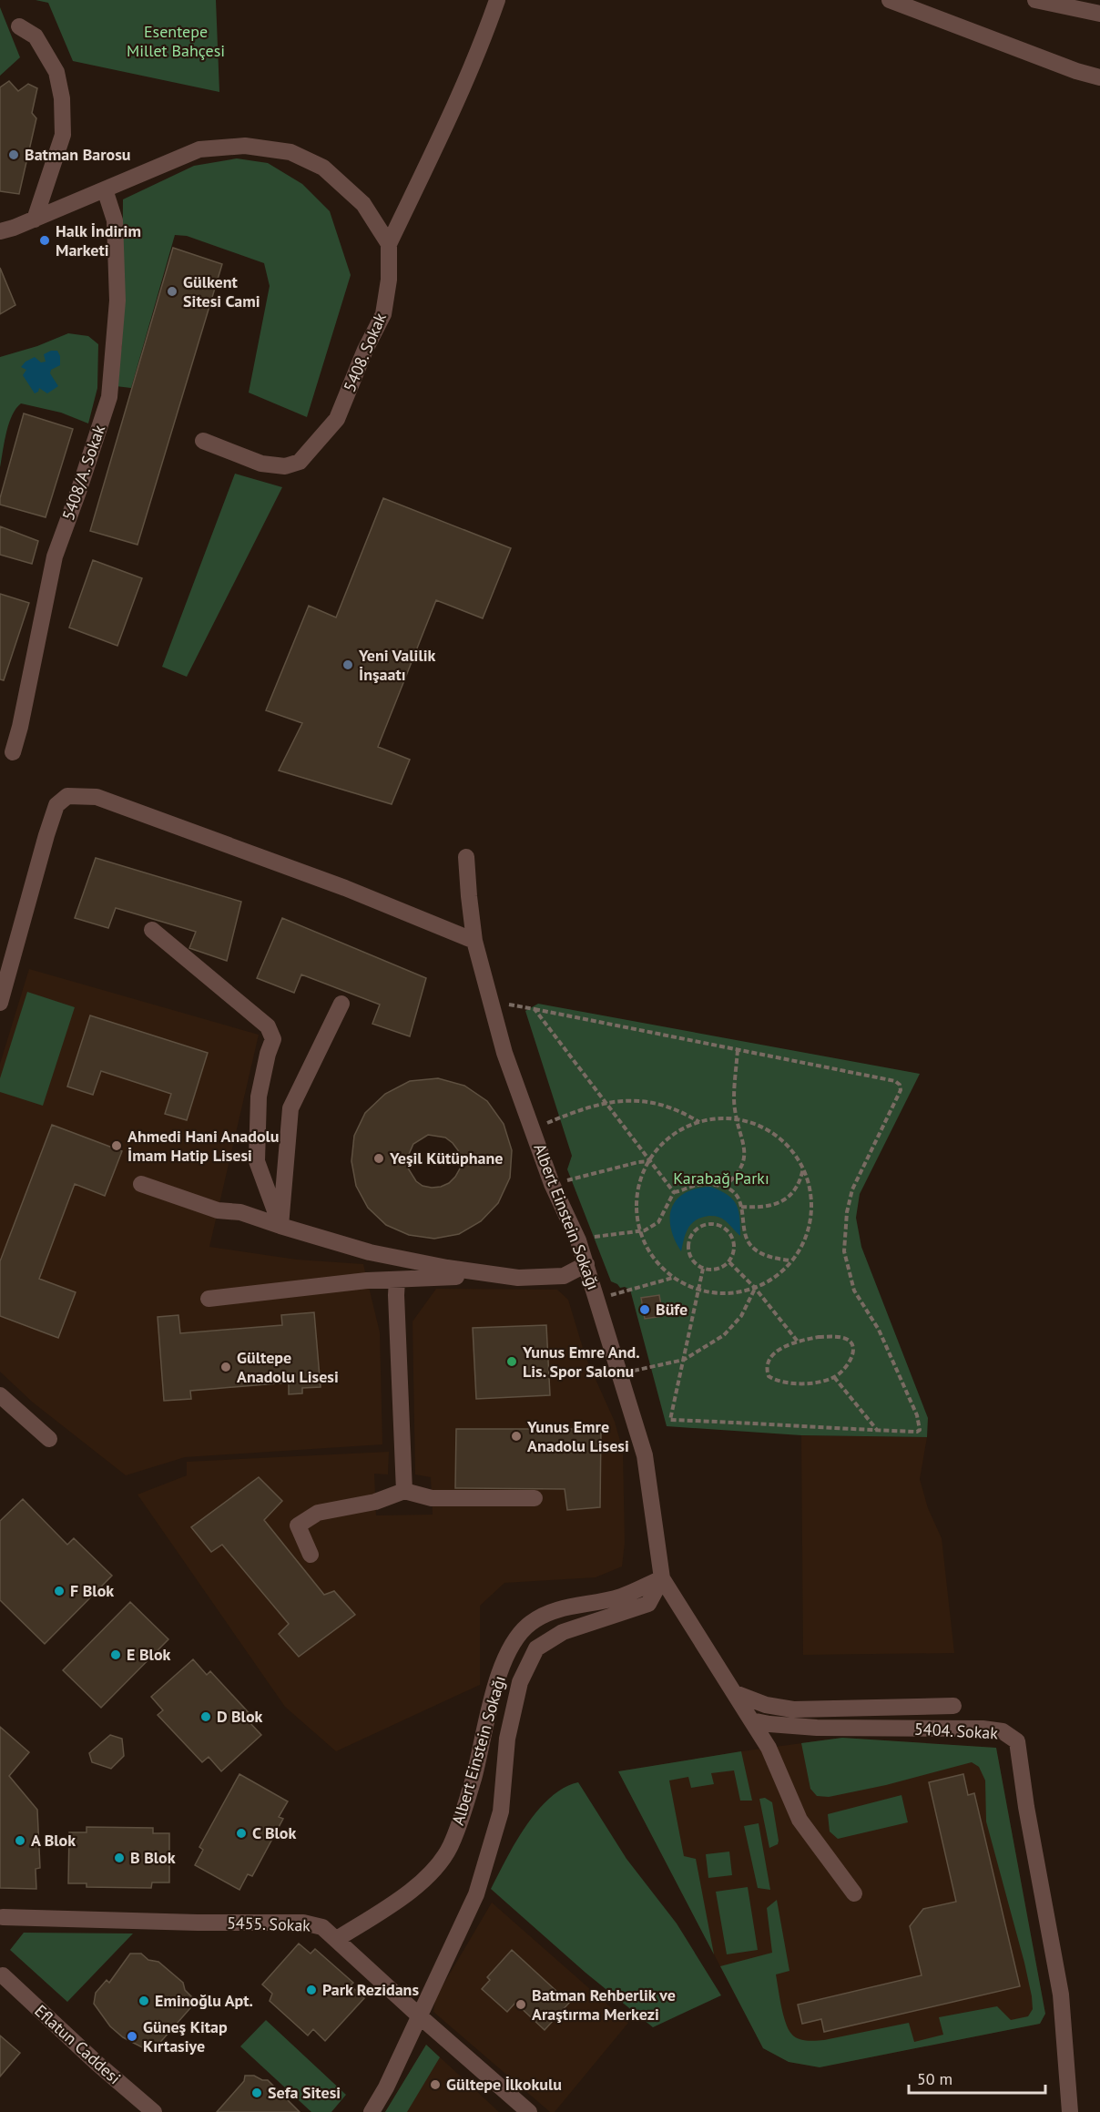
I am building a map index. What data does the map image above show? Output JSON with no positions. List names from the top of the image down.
{
  "streets": {
    "street": [
      "5408. Sokak",
      "5408/A. Sokak",
      "Albert Einstein Sokağı",
      "5404. Sokak",
      "5455. Sokak",
      "Eflatun Caddesi"
    ]
  },
  "crossings": [
    ["Albert Einstein Sokağı", "5455. Sokak"]
  ],
  "parks": ["Esentepe Millet Bahçesi", "Karabağ Parkı"],
  "places": [
    "Batman Barosu",
    "Halk İndirim Marketi",
    "Gülkent Sitesi Cami",
    "Yeni Valilik İnşaatı",
    "Ahmedi Hani Anadolu İmam Hatip Lisesi",
    "Yeşil Kütüphane",
    "Büfe",
    "Yunus Emre And. Lis. Spor Salonu",
    "Gültepe Anadolu Lisesi",
    "Yunus Emre Anadolu Lisesi",
    "F Blok",
    "E Blok",
    "D Blok",
    "C Blok",
    "A Blok",
    "B Blok",
    "Park Rezidans",
    "Eminoğlu Apt.",
    "Batman Rehberlik ve Araştırma Merkezi",
    "Güneş Kitap Kırtasiye",
    "Gültepe İlkokulu",
    "Sefa Sitesi"
  ],
  "scale_bar": "50 m"
}
